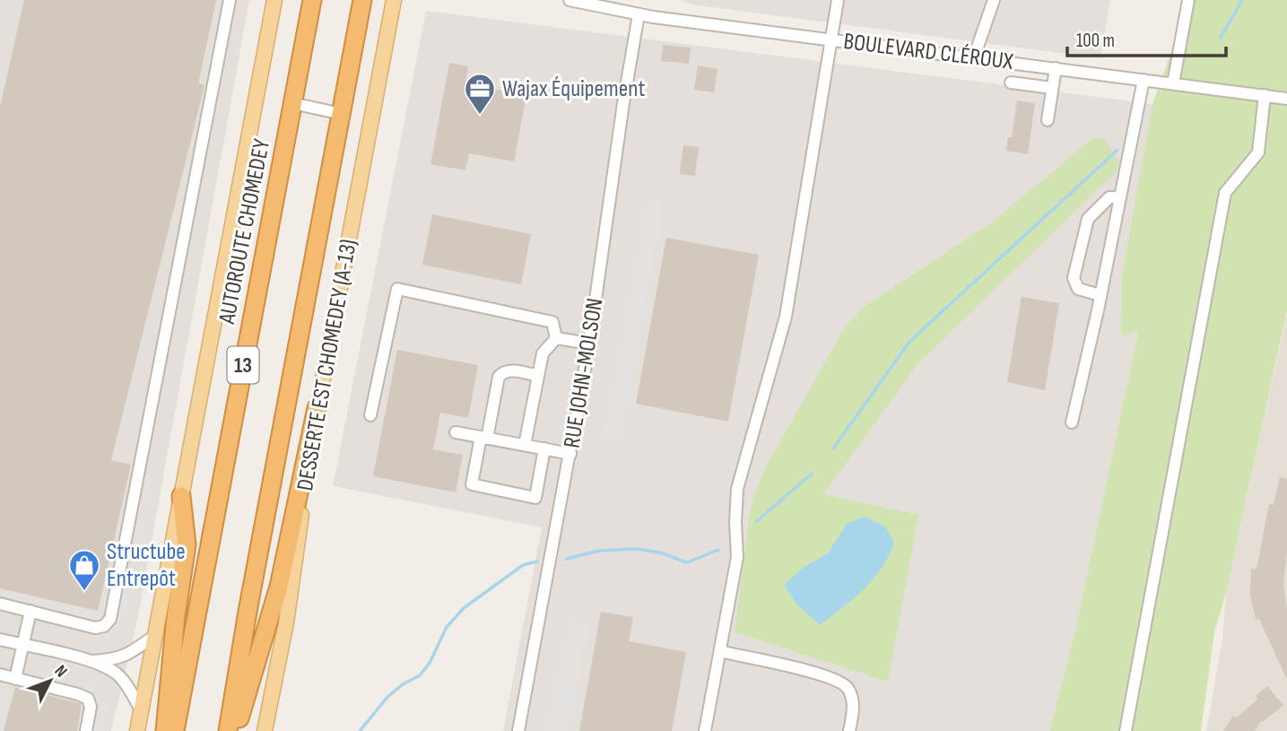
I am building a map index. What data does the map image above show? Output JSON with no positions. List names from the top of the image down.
{
  "streets": {
    "highway": ["AUTOROUTE CHOMEDEY", "13"],
    "main road": ["DESSERTE EST CHOMEDEY (A-13)"],
    "street": ["BOULEVARD CLÉROUX", "RUE JOHN-MOLSON"]
  },
  "crossings": [
    ["BOULEVARD CLÉROUX", "RUE JOHN-MOLSON"]
  ],
  "places": {
    "office": ["Wajax Équipement"],
    "shop": ["Structube Entrepôt"]
  },
  "scale_bar": "100 m",
  "north": "top right"
}
